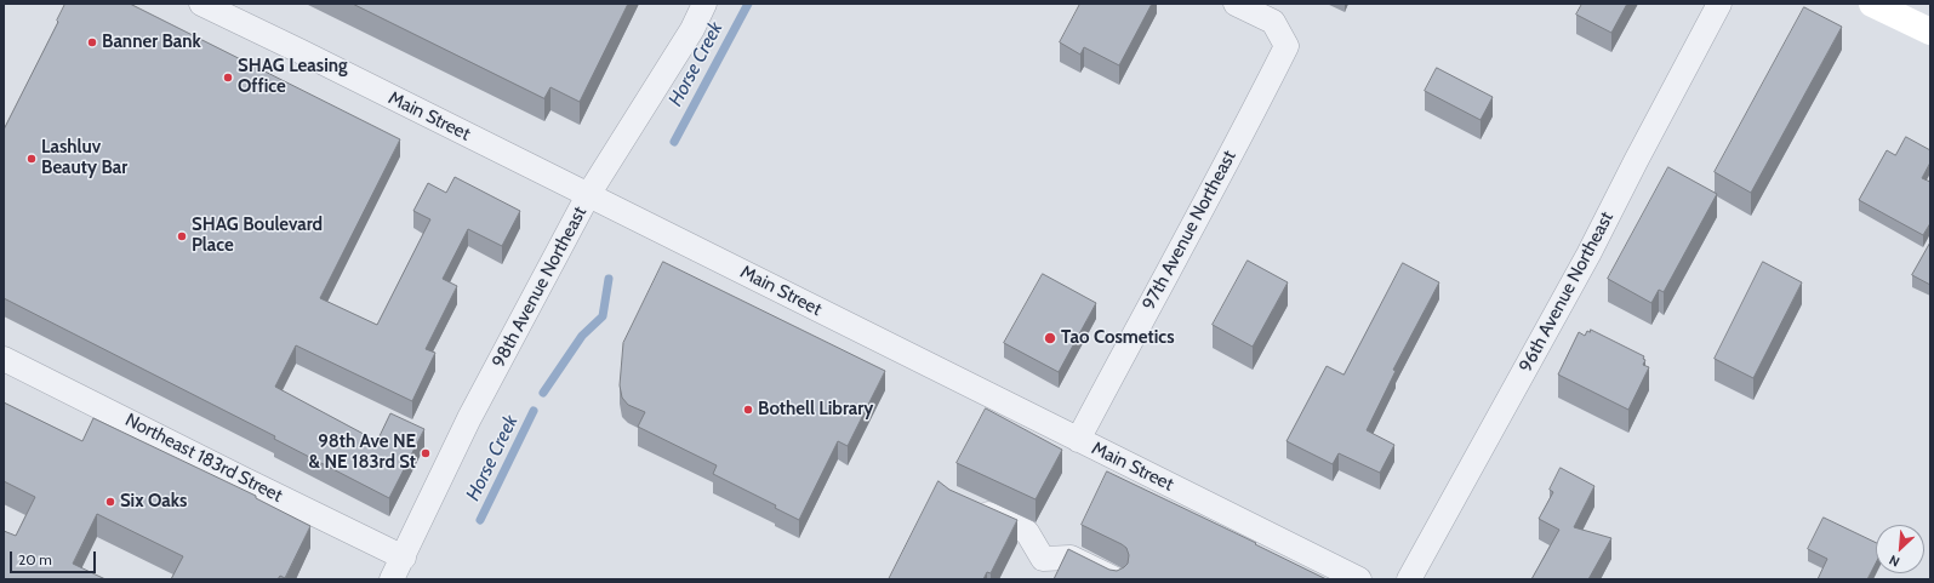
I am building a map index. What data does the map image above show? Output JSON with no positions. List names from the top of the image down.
{
  "streets": {
    "street": [
      "Main Street",
      "97th Avenue Northeast",
      "98th Avenue Northeast",
      "96th Avenue Northeast",
      "Northeast 183rd Street"
    ]
  },
  "crossings": [
    ["Main Street", "97th Avenue Northeast"],
    ["Main Street", "98th Avenue Northeast"],
    ["98th Avenue Northeast", "Northeast 183rd Street"]
  ],
  "water": ["Horse Creek"],
  "places": [
    "Banner Bank",
    "SHAG Leasing Office",
    "Lashluv Beauty Bar",
    "SHAG Boulevard Place",
    "Tao Cosmetics",
    "Bothell Library",
    "98th Ave NE & NE 183rd St",
    "Six Oaks"
  ],
  "scale_bar": "20 m",
  "north": "bottom left"
}
